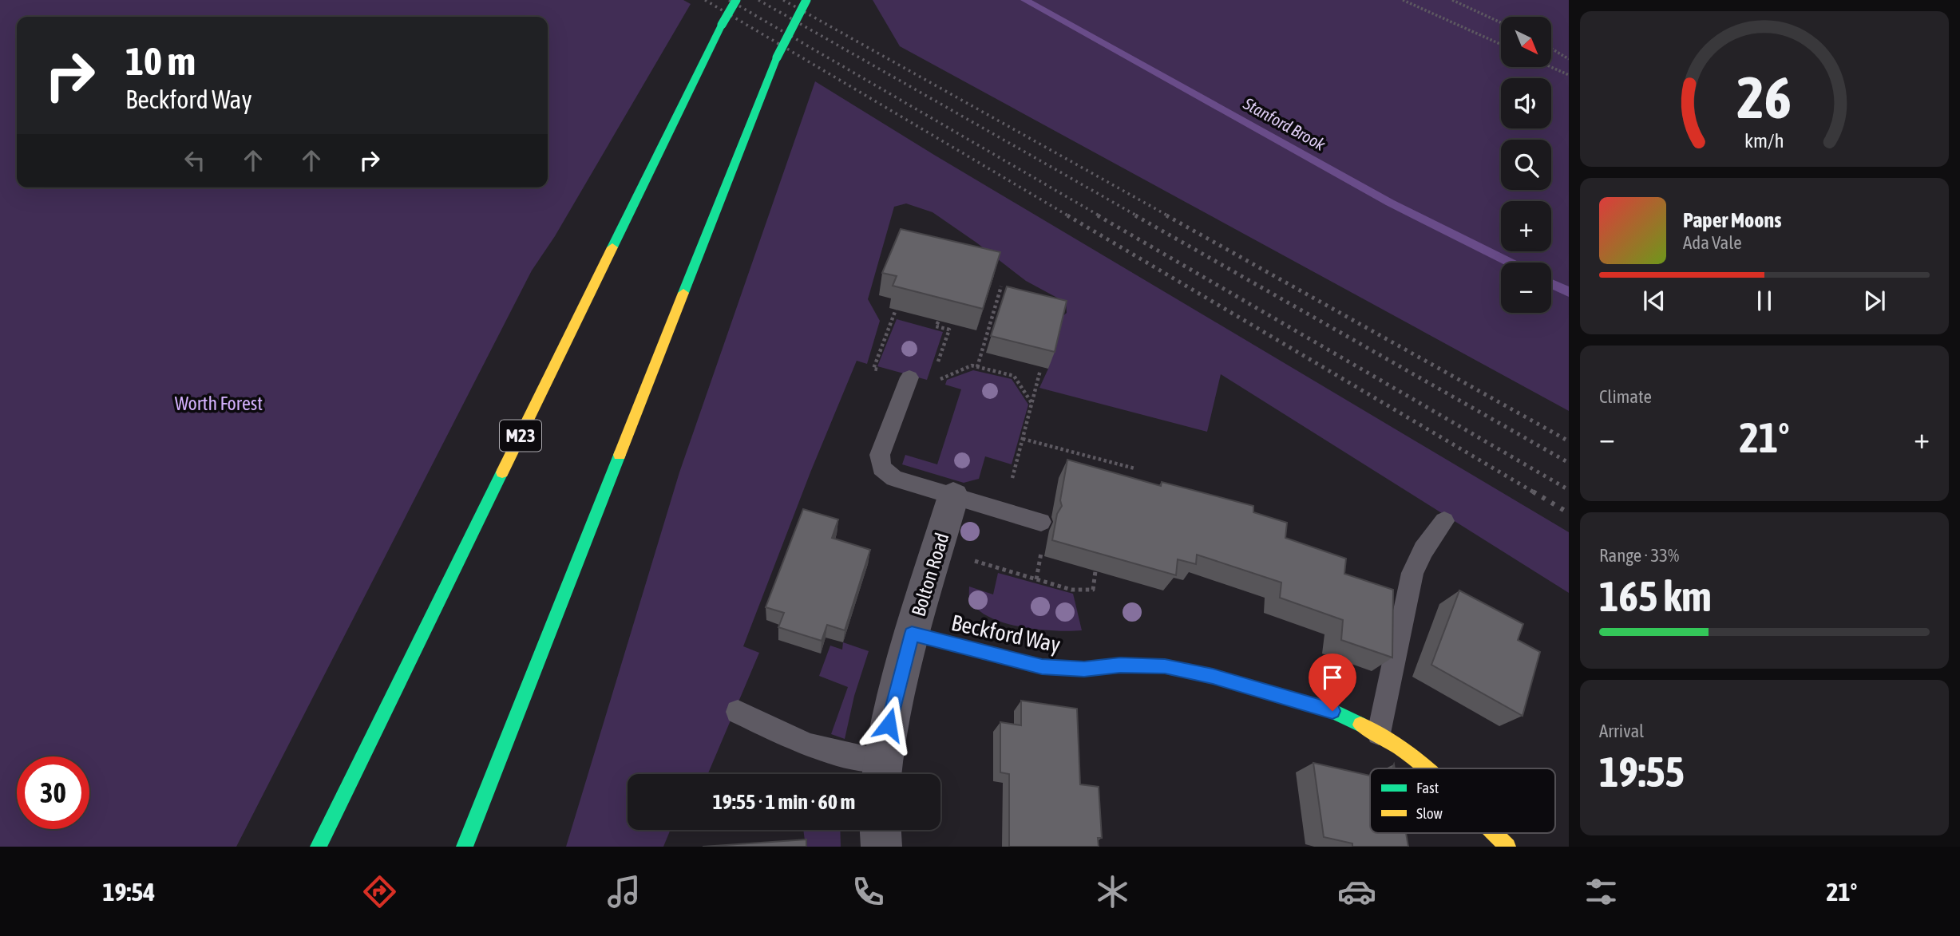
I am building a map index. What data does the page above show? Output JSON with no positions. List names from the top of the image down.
{
  "streets": {
    "main road": ["M23", "Beckford Way"],
    "street": ["Bolton Road"]
  },
  "crossings": [
    ["Bolton Road", "Beckford Way"]
  ],
  "water": ["Stanford Brook"],
  "parks": ["Worth Forest"],
  "legend": ["Fast", "Slow"],
  "north": "bottom right",
  "page": {
    "map_buttons": ["+", "−"],
    "turn": ["10 m", "Beckford Way"],
    "song": ["Paper Moons", "Ada Vale"],
    "tile": [
      "Climate",
      ["Range · 33%", "165 km"],
      ["Arrival", "19:55"]
    ],
    "heat": ["−", "21°", "+"],
    "limit": "30",
    "trip": "19:55 · 1 min · 60 m",
    "tabs": ["19:54", "21°"],
    "gauge": ["26", "km/h"]
  }
}
